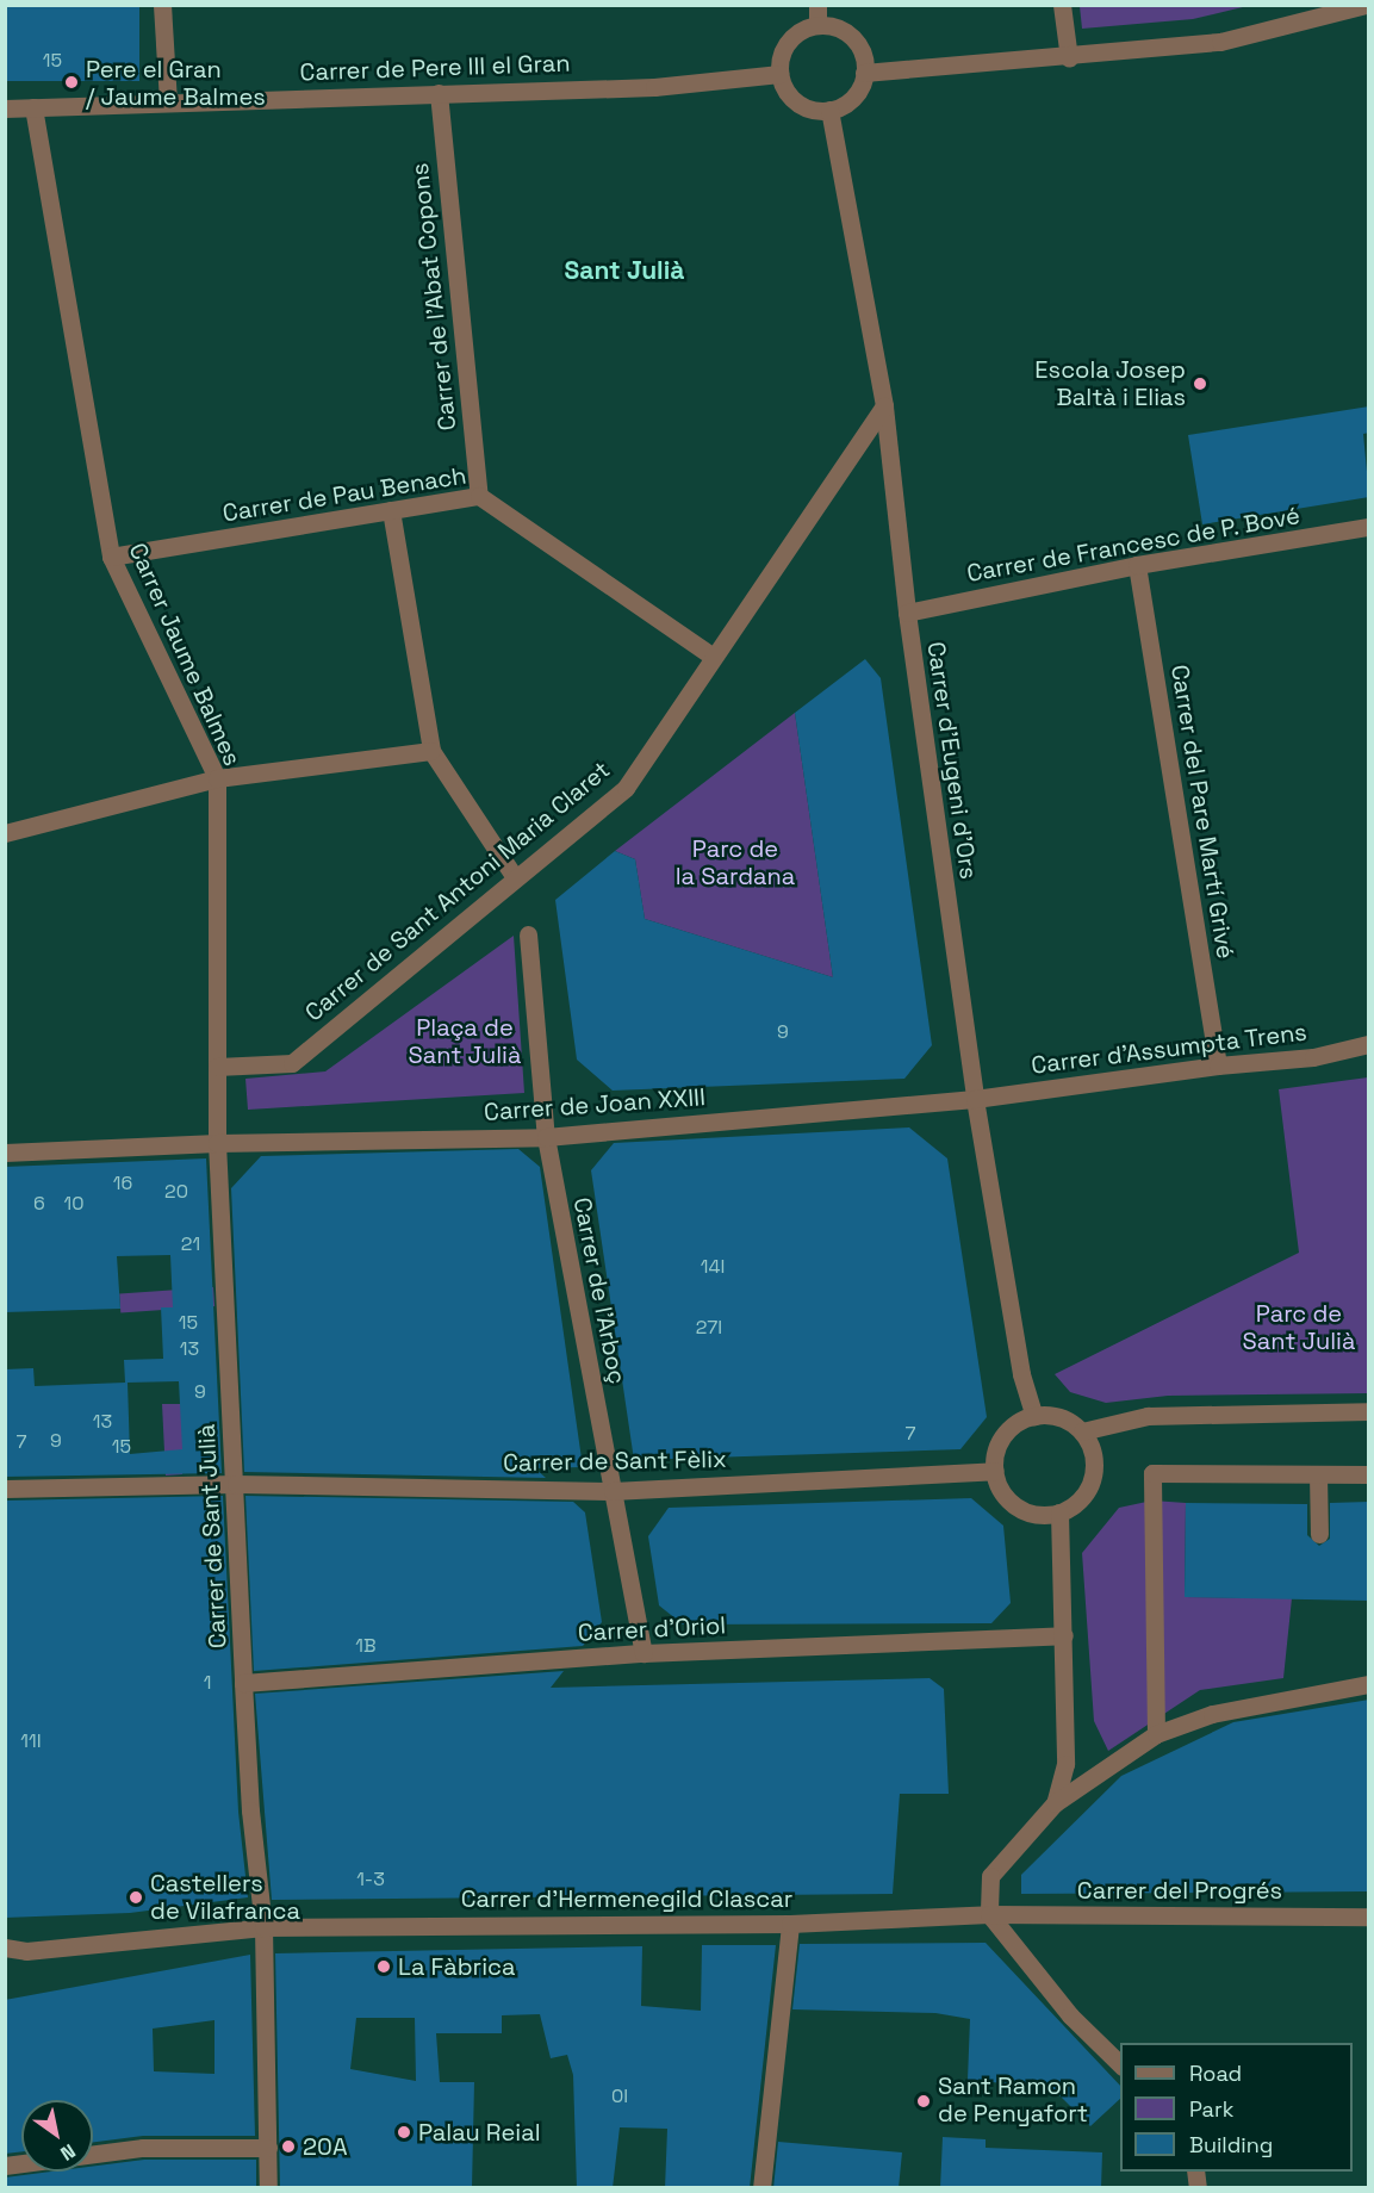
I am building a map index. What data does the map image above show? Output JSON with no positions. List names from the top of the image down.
{
  "streets": {
    "street": [
      "Carrer de Pere III el Gran",
      "Carrer de l'Abat Copons",
      "Carrer de Pau Benach",
      "Carrer de Francesc de P. Bové",
      "Carrer Jaume Balmes",
      "Carrer d'Eugeni d'Ors",
      "Carrer del Pare Martí Grivé",
      "Carrer de Sant Antoni Maria Claret",
      "Carrer d'Assumpta Trens",
      "Carrer de Joan XXIII",
      "Carrer de l'Arboç",
      "Carrer de Sant Fèlix",
      "Carrer de Sant Julià",
      "Carrer d'Oriol",
      "Carrer del Progrés",
      "Carrer d'Hermenegild Clascar"
    ]
  },
  "crossings": [
    ["Carrer de Pere III el Gran", "Carrer de l'Abat Copons"],
    ["Carrer de Pere III el Gran", "Carrer Jaume Balmes"],
    ["Carrer de Pere III el Gran", "Carrer d'Eugeni d'Ors"],
    ["Carrer de l'Abat Copons", "Carrer de Pau Benach"],
    ["Carrer de Pau Benach", "Carrer Jaume Balmes"],
    ["Carrer de Pau Benach", "Carrer de Sant Antoni Maria Claret"],
    ["Carrer de Francesc de P. Bové", "Carrer d'Eugeni d'Ors"],
    ["Carrer de Francesc de P. Bové", "Carrer del Pare Martí Grivé"],
    ["Carrer Jaume Balmes", "Carrer de Sant Antoni Maria Claret"],
    ["Carrer Jaume Balmes", "Carrer de Joan XXIII"],
    ["Carrer Jaume Balmes", "Carrer de Sant Julià"],
    ["Carrer d'Eugeni d'Ors", "Carrer de Sant Antoni Maria Claret"],
    ["Carrer d'Eugeni d'Ors", "Carrer d'Assumpta Trens"],
    ["Carrer d'Eugeni d'Ors", "Carrer de Joan XXIII"],
    ["Carrer d'Eugeni d'Ors", "Carrer de Sant Fèlix"],
    ["Carrer del Pare Martí Grivé", "Carrer d'Assumpta Trens"],
    ["Carrer d'Assumpta Trens", "Carrer de Joan XXIII"],
    ["Carrer de Joan XXIII", "Carrer de l'Arboç"],
    ["Carrer de Joan XXIII", "Carrer de Sant Julià"],
    ["Carrer de l'Arboç", "Carrer de Sant Fèlix"],
    ["Carrer de l'Arboç", "Carrer d'Oriol"],
    ["Carrer de Sant Fèlix", "Carrer de Sant Julià"],
    ["Carrer de Sant Julià", "Carrer d'Oriol"],
    ["Carrer de Sant Julià", "Carrer d'Hermenegild Clascar"],
    ["Carrer del Progrés", "Carrer d'Hermenegild Clascar"]
  ],
  "districts": ["Sant Julià"],
  "parks": ["Parc de la Sardana", "Plaça de Sant Julià", "Parc de Sant Julià"],
  "places": [
    "Pere el Gran / Jaume Balmes",
    "Escola Josep Baltà i Elias",
    "Castellers de Vilafranca",
    "La Fàbrica",
    "Sant Ramon de Penyafort",
    "Palau Reial",
    "20A"
  ],
  "house_numbers": [
    "15",
    "9",
    "16",
    "20",
    "6",
    "10",
    "21",
    "14I",
    "15",
    "27I",
    "13",
    "9",
    "13",
    "7",
    "9",
    "7",
    "15",
    "1B",
    "1",
    "11I",
    "1-3",
    "0I"
  ],
  "legend": ["Road", "Park", "Building"],
  "north": "bottom right"
}
